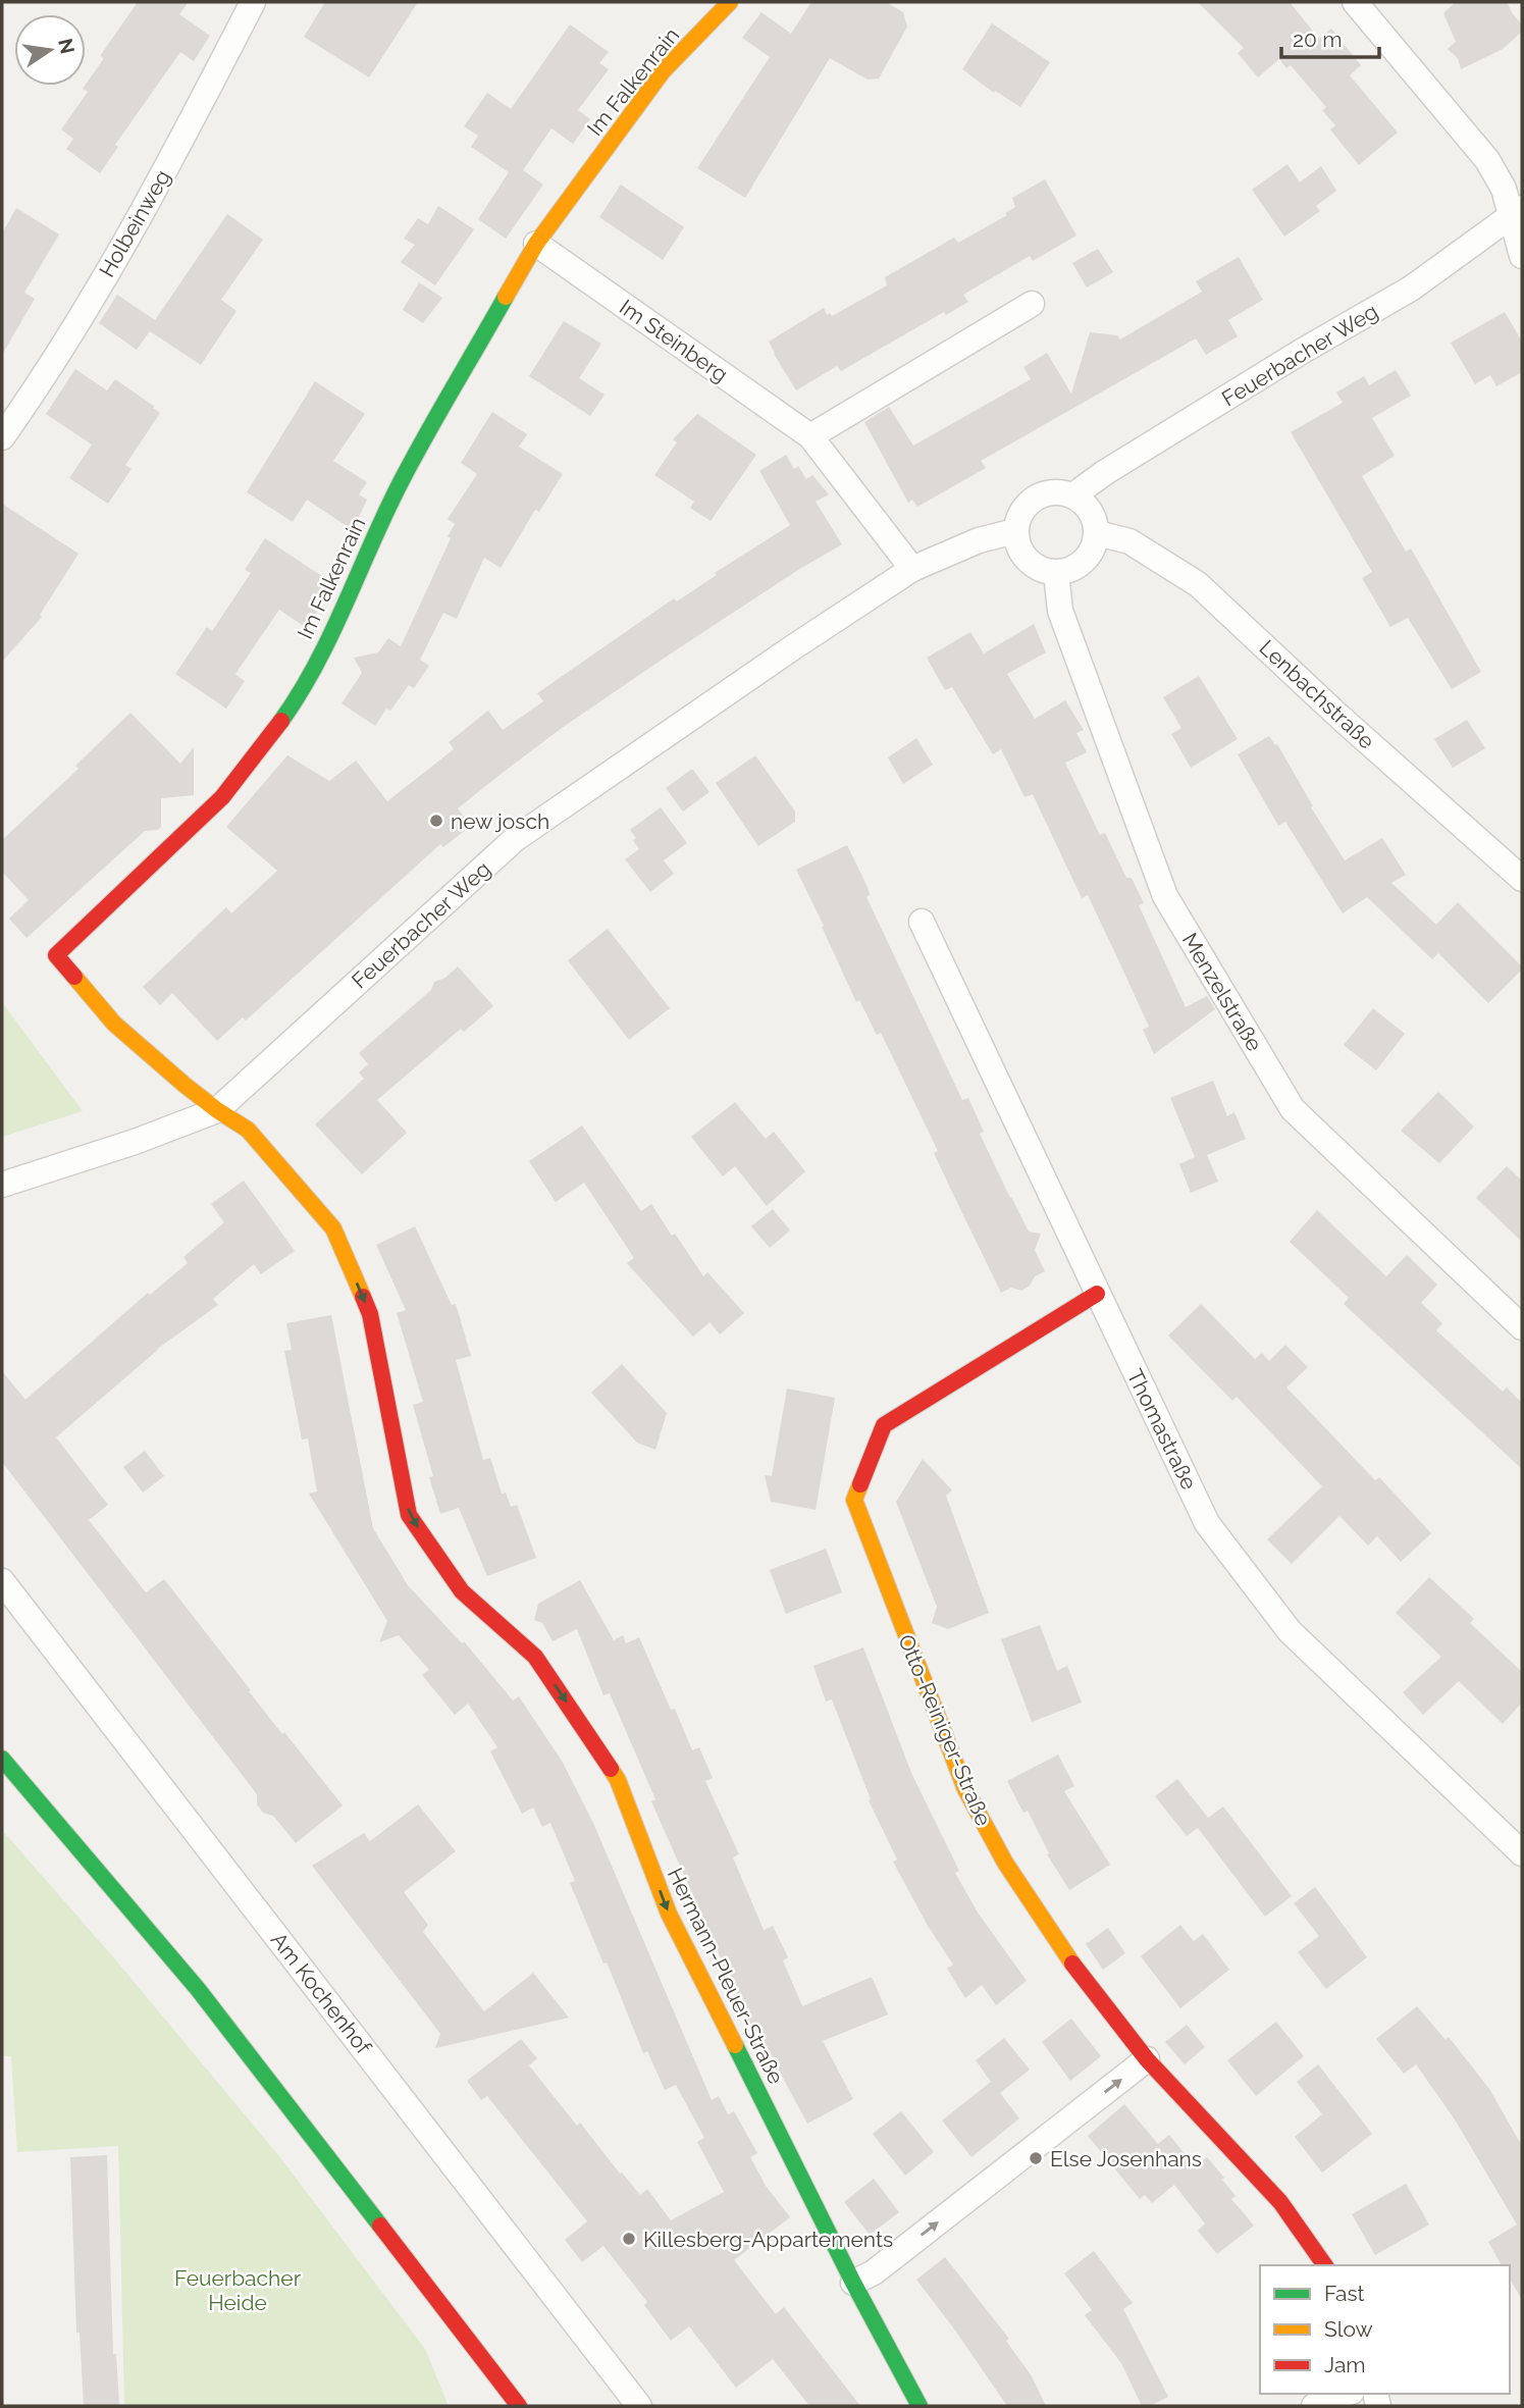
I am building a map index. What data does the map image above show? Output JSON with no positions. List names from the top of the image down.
{
  "streets": {
    "street": [
      "Im Falkenrain",
      "Holbeinweg",
      "Im Steinberg",
      "Feuerbacher Weg",
      "Lenbachstraße",
      "Menzelstraße",
      "Thomastraße",
      "Otto-Reiniger-Straße",
      "Hermann-Pleuer-Straße",
      "Am Kochenhof"
    ]
  },
  "crossings": [
    ["Im Falkenrain", "Im Steinberg"],
    ["Im Falkenrain", "Feuerbacher Weg"],
    ["Im Falkenrain", "Hermann-Pleuer-Straße"],
    ["Im Steinberg", "Feuerbacher Weg"],
    ["Feuerbacher Weg", "Lenbachstraße"],
    ["Feuerbacher Weg", "Menzelstraße"],
    ["Feuerbacher Weg", "Hermann-Pleuer-Straße"],
    ["Lenbachstraße", "Menzelstraße"],
    ["Thomastraße", "Otto-Reiniger-Straße"]
  ],
  "one_way": ["Hermann-Pleuer-Straße"],
  "parks": ["Feuerbacher Heide"],
  "places": ["new josch", "Else Josenhans", "Killesberg-Appartements"],
  "legend": ["Fast", "Slow", "Jam"],
  "scale_bar": "20 m",
  "north": "right"
}
